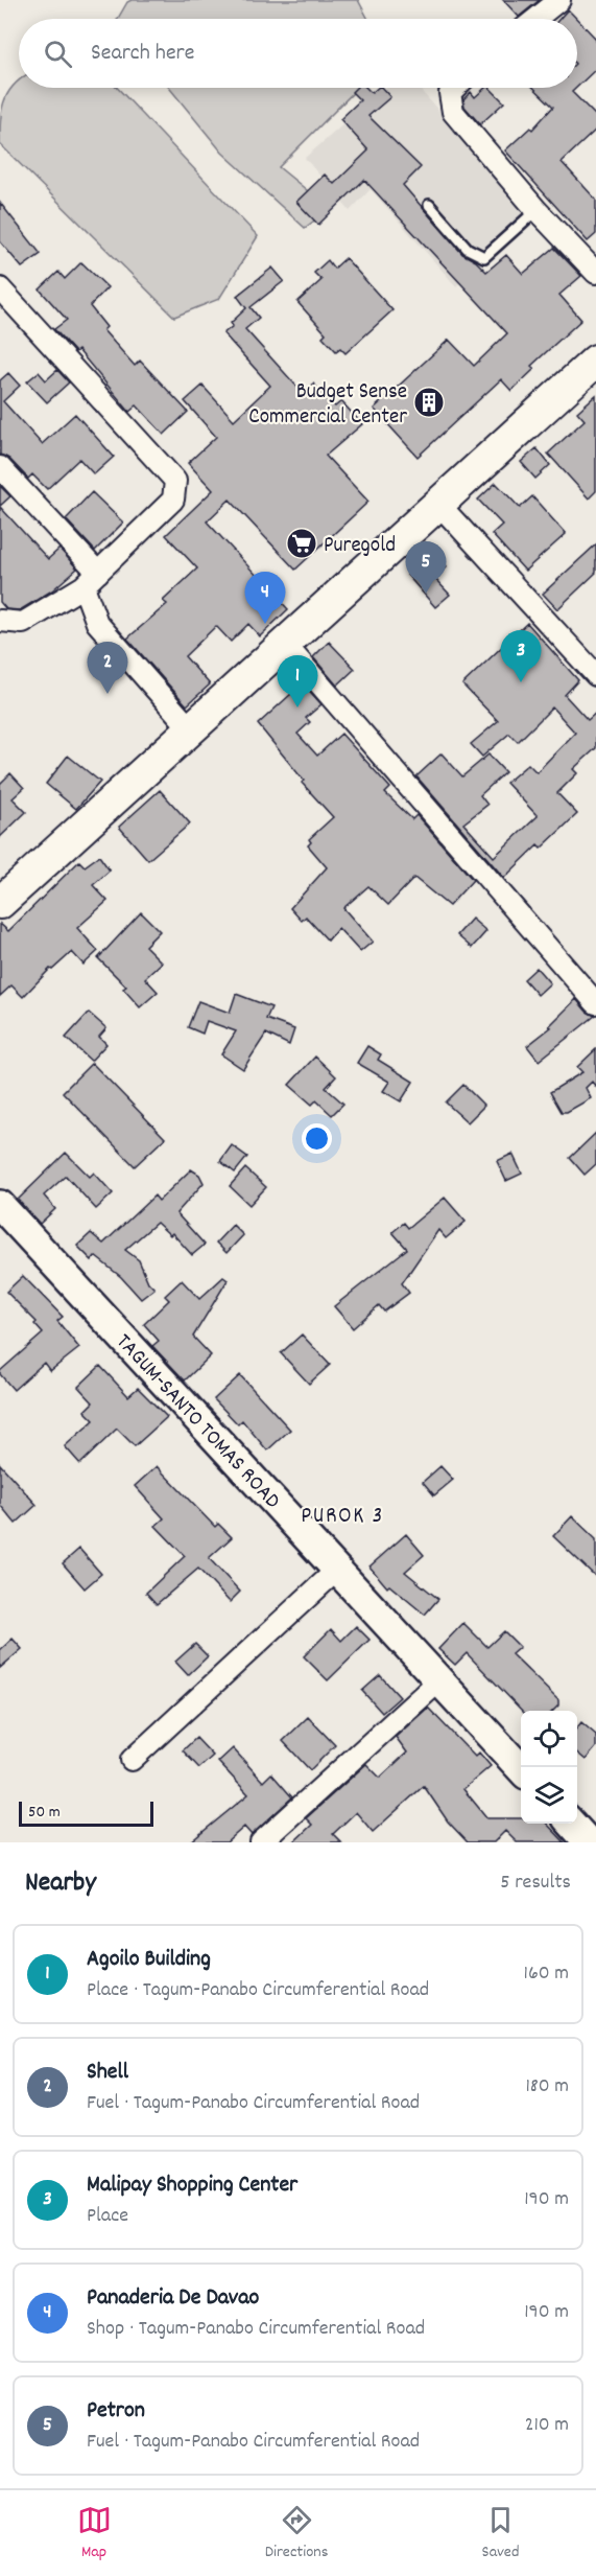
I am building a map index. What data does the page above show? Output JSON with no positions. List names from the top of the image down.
{
  "streets": {
    "main road": ["TAGUM-SANTO TOMAS ROAD"]
  },
  "districts": ["PUROK 3"],
  "places": {
    "building": ["Budget Sense Commercial Center"],
    "supermarket": ["Puregold"]
  },
  "scale_bar": "50 m",
  "page": {
    "search": "Search here",
    "pins": [
      "5",
      "4",
      "3",
      "2",
      "1"
    ],
    "scale": "50 m",
    "heading": ["Nearby", "5 results"],
    "list": [
      {
        "mark": "1",
        "name": "Agoilo Building",
        "note": "Place · Tagum-Panabo Circumferential Road",
        "value": "160 m"
      },
      {
        "mark": "2",
        "name": "Shell",
        "note": "Fuel · Tagum-Panabo Circumferential Road",
        "value": "180 m"
      },
      {
        "mark": "3",
        "name": "Malipay Shopping Center",
        "note": "Place",
        "value": "190 m"
      },
      {
        "mark": "4",
        "name": "Panaderia De Davao",
        "note": "Shop · Tagum-Panabo Circumferential Road",
        "value": "190 m"
      },
      {
        "mark": "5",
        "name": "Petron",
        "note": "Fuel · Tagum-Panabo Circumferential Road",
        "value": "210 m"
      }
    ],
    "nav": ["Map", "Directions", "Saved"]
  }
}
